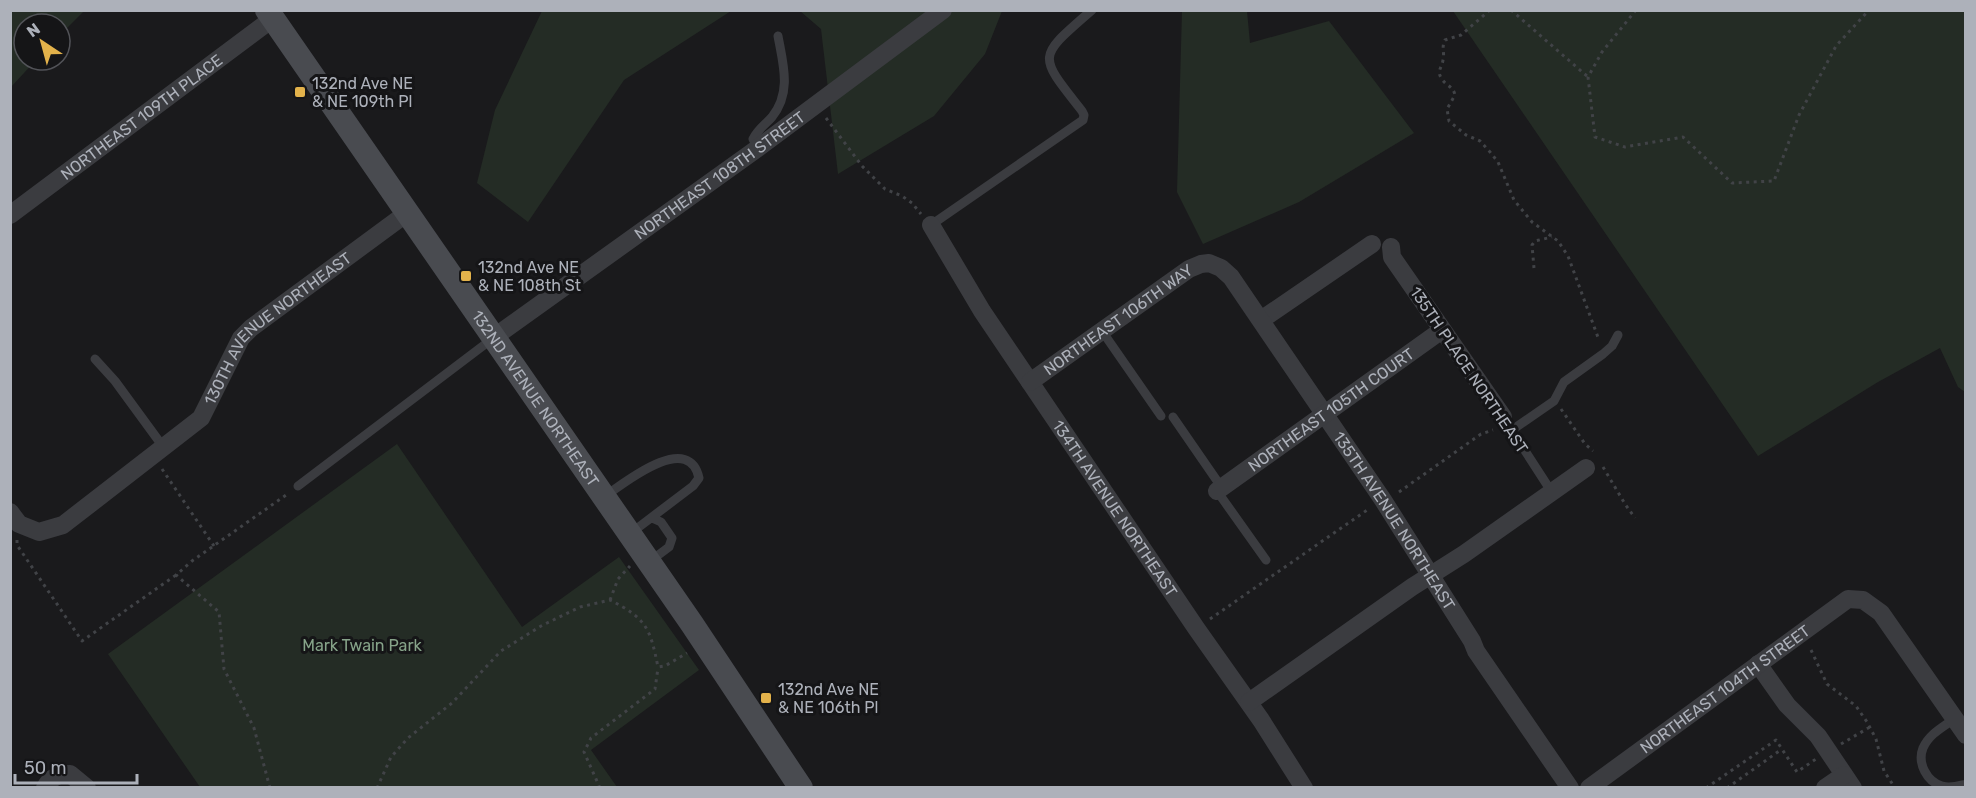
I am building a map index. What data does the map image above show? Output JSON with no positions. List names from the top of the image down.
{
  "streets": {
    "street": [
      "NORTHEAST 109TH PLACE",
      "NORTHEAST 108TH STREET",
      "NORTHEAST 106TH WAY",
      "130TH AVENUE NORTHEAST",
      "135TH PLACE NORTHEAST",
      "132ND AVENUE NORTHEAST",
      "NORTHEAST 105TH COURT",
      "134TH AVENUE NORTHEAST",
      "135TH AVENUE NORTHEAST",
      "NORTHEAST 104TH STREET"
    ]
  },
  "crossings": [
    ["NORTHEAST 109TH PLACE", "132ND AVENUE NORTHEAST"],
    ["NORTHEAST 108TH STREET", "132ND AVENUE NORTHEAST"],
    ["NORTHEAST 106TH WAY", "134TH AVENUE NORTHEAST"],
    ["NORTHEAST 106TH WAY", "135TH AVENUE NORTHEAST"],
    ["130TH AVENUE NORTHEAST", "132ND AVENUE NORTHEAST"],
    ["135TH PLACE NORTHEAST", "NORTHEAST 105TH COURT"],
    ["NORTHEAST 105TH COURT", "135TH AVENUE NORTHEAST"]
  ],
  "parks": ["Mark Twain Park"],
  "places": {
    "transit": ["132nd Ave NE & NE 109th Pl", "132nd Ave NE & NE 108th St", "132nd Ave NE & NE 106th Pl"]
  },
  "scale_bar": "50 m",
  "north": "top left"
}
